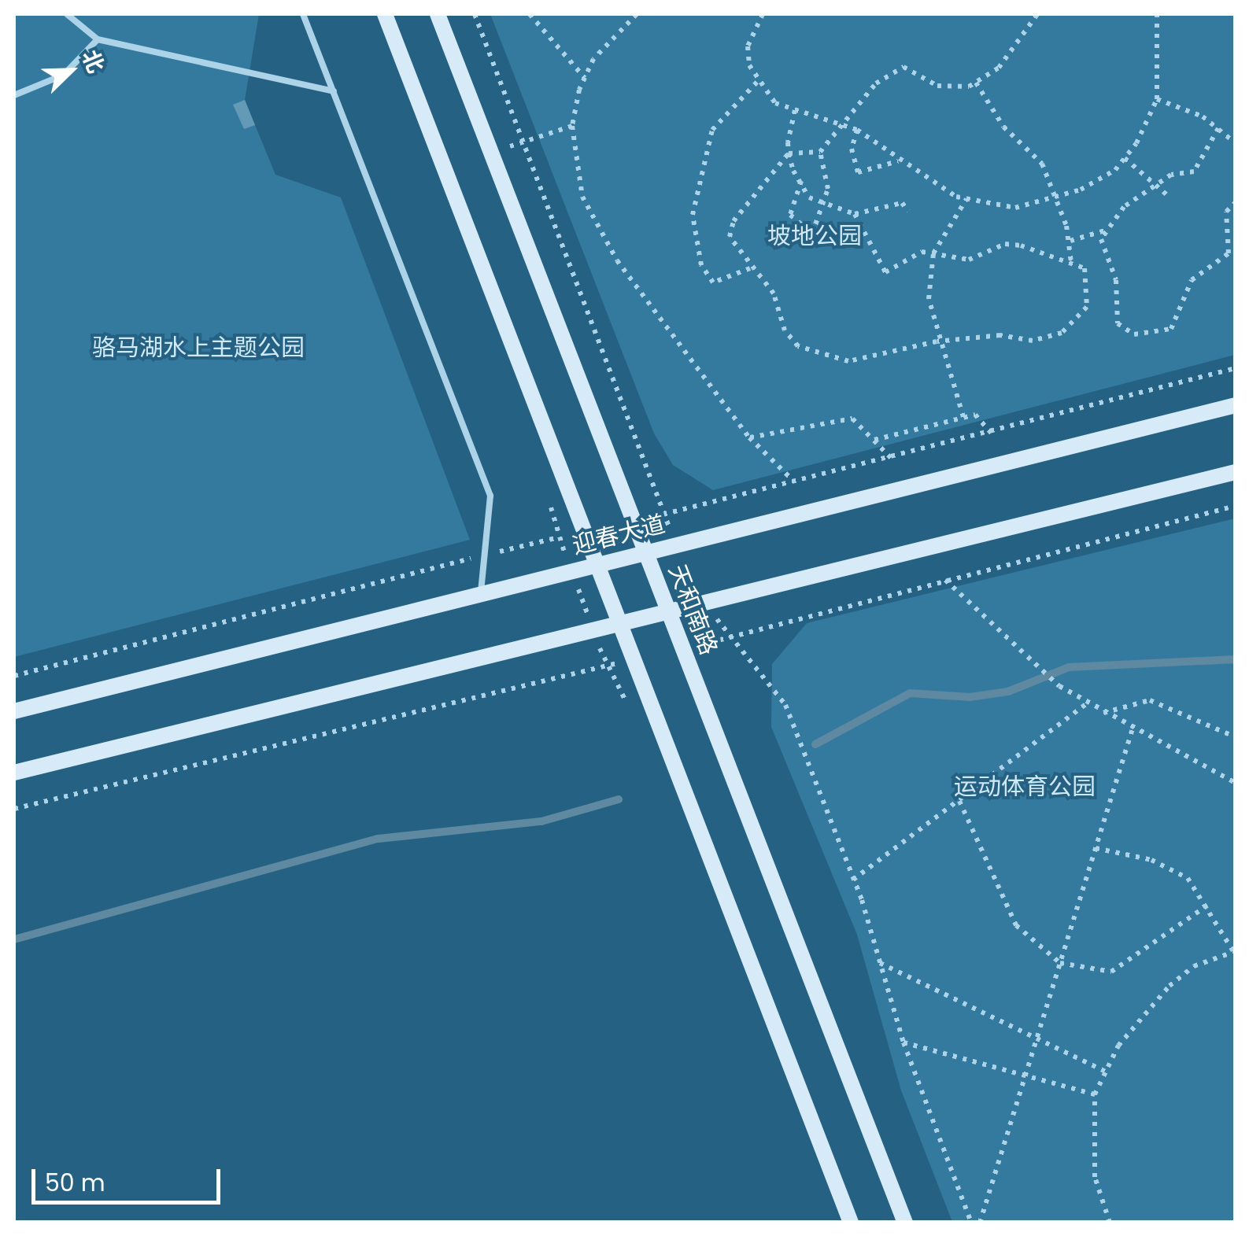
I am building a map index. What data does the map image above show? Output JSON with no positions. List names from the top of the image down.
{
  "streets": {
    "street": ["迎春大道", "天和南路"]
  },
  "crossings": [
    ["迎春大道", "天和南路"]
  ],
  "parks": ["坡地公园", "骆马湖水上主题公园", "运动体育公园"],
  "scale_bar": "50 m",
  "north": "top right"
}
